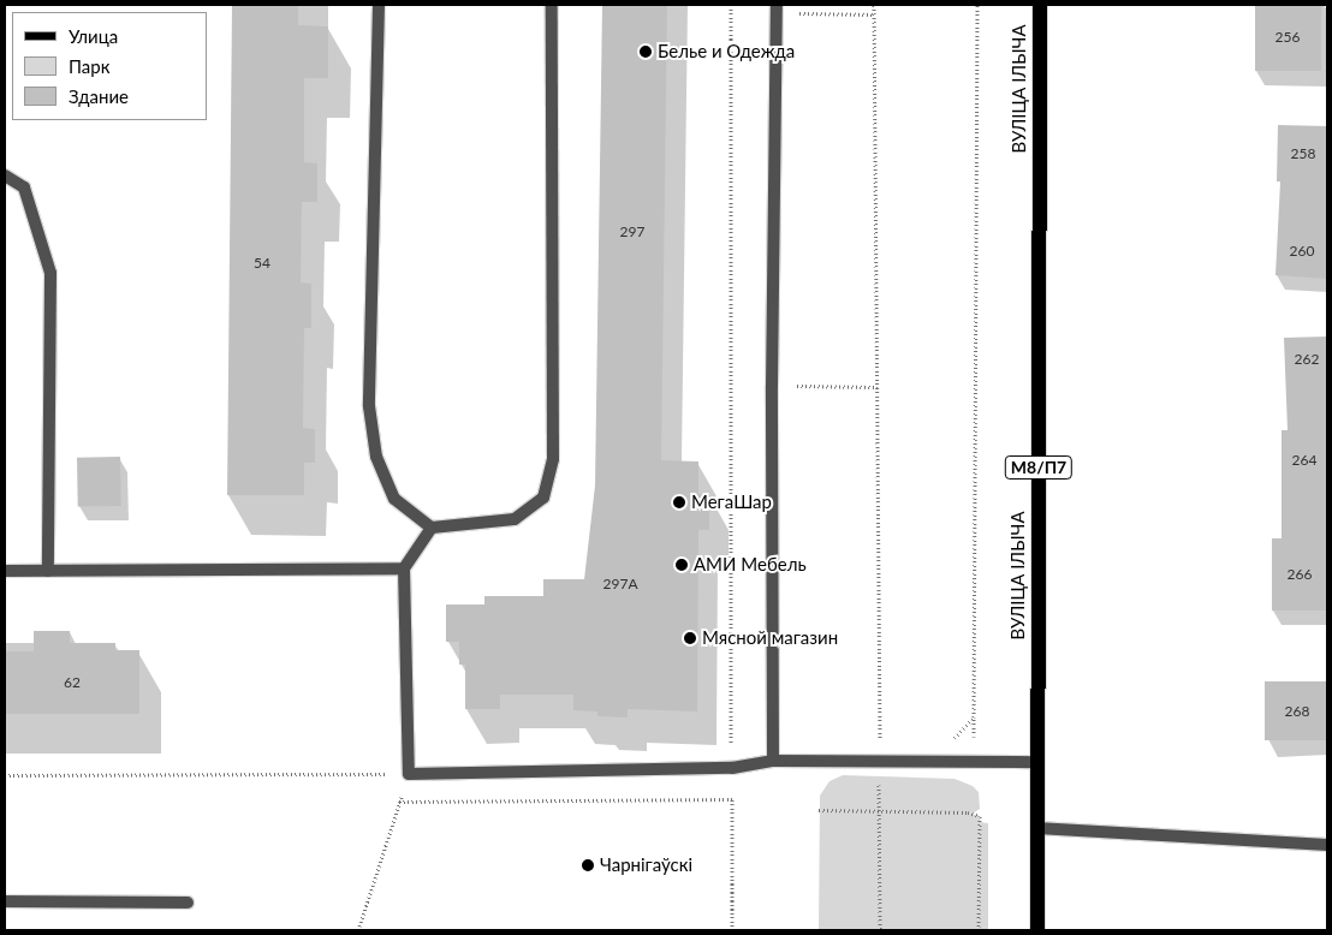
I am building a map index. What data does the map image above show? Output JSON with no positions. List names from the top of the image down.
{
  "streets": {
    "main road": ["ВУЛІЦА ІЛЬІЧА", "М8/П7"]
  },
  "places": [
    "Белье и Одежда",
    "МегаШар",
    "АМИ Мебель",
    "Мясной магазин",
    "Чарнігаўскі"
  ],
  "house_numbers": [
    "256",
    "258",
    "297",
    "260",
    "54",
    "262",
    "264",
    "266",
    "297А",
    "62",
    "268"
  ],
  "legend": ["Улица", "Парк", "Здание"]
}
